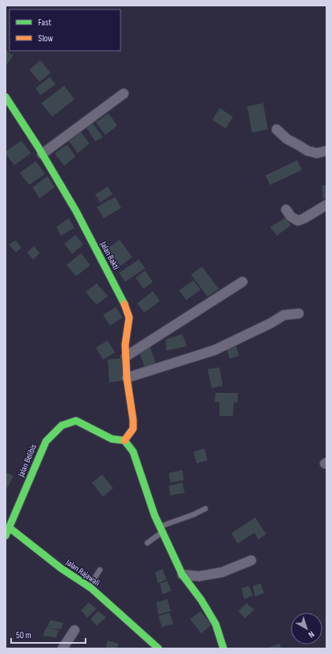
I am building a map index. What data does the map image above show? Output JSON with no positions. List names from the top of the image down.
{
  "streets": {
    "street": ["Jalan Bakti", "Jalan Belibis", "Jalan Rajawali"]
  },
  "crossings": [
    ["Jalan Bakti", "Jalan Belibis"],
    ["Jalan Belibis", "Jalan Rajawali"]
  ],
  "legend": ["Fast", "Slow"],
  "scale_bar": "50 m",
  "north": "bottom right"
}
